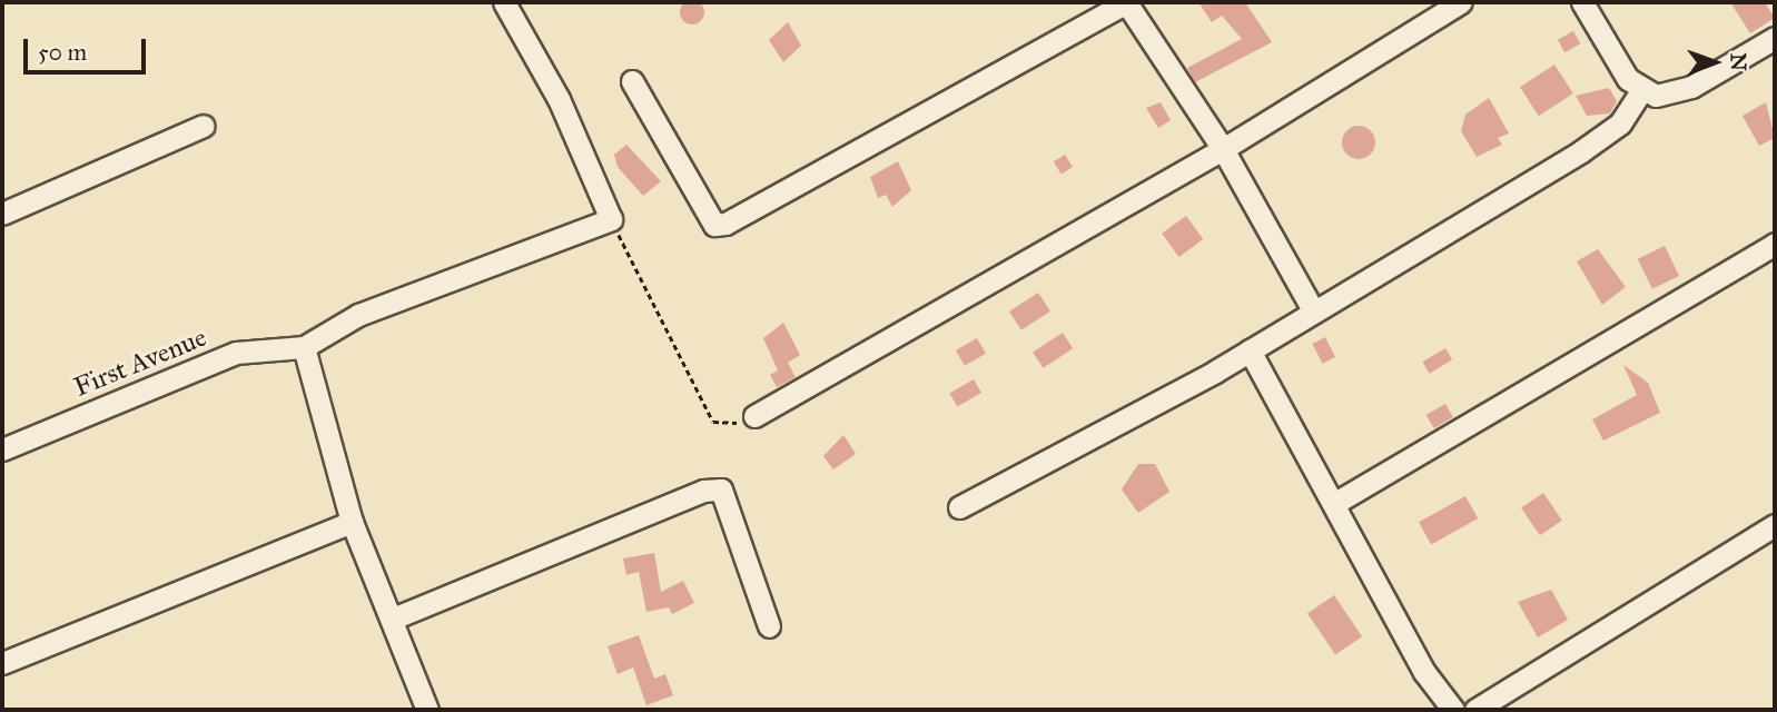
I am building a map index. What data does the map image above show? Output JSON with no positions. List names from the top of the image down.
{
  "streets": {
    "street": ["First Avenue"]
  },
  "scale_bar": "50 m",
  "north": "right"
}
